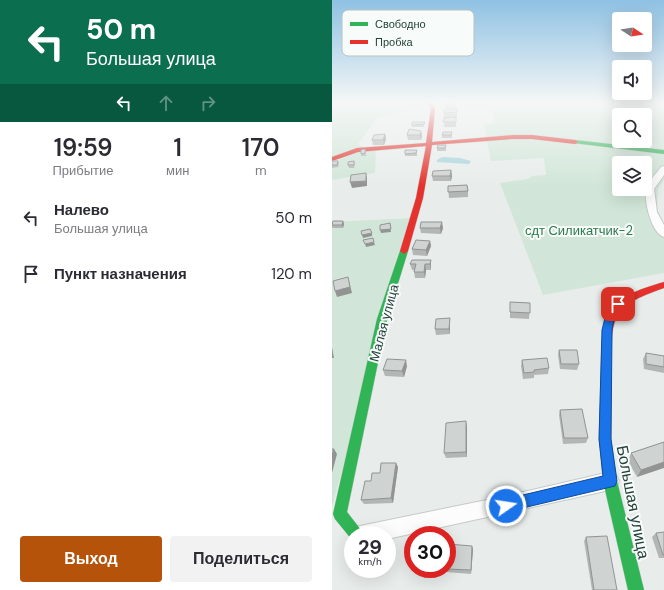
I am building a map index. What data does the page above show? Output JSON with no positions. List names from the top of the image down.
{
  "streets": {
    "street": ["Малая улица", "Большая улица"]
  },
  "parks": ["сдт Силикатчик-2"],
  "legend": ["Свободно", "Пробка"],
  "north": "right",
  "page": {
    "turn": ["50 m", "Большая улица"],
    "eta": [
      "19:59",
      "Прибытие",
      "1",
      "мин",
      "170",
      "m"
    ],
    "list": [
      {
        "name": "Налево",
        "note": "Большая улица",
        "value": "50 m"
      },
      {
        "name": "Пункт назначения",
        "value": "120 m"
      }
    ],
    "speed": "29 km/h",
    "limit": "30",
    "buttons": ["Выход", "Поделиться"]
  }
}
